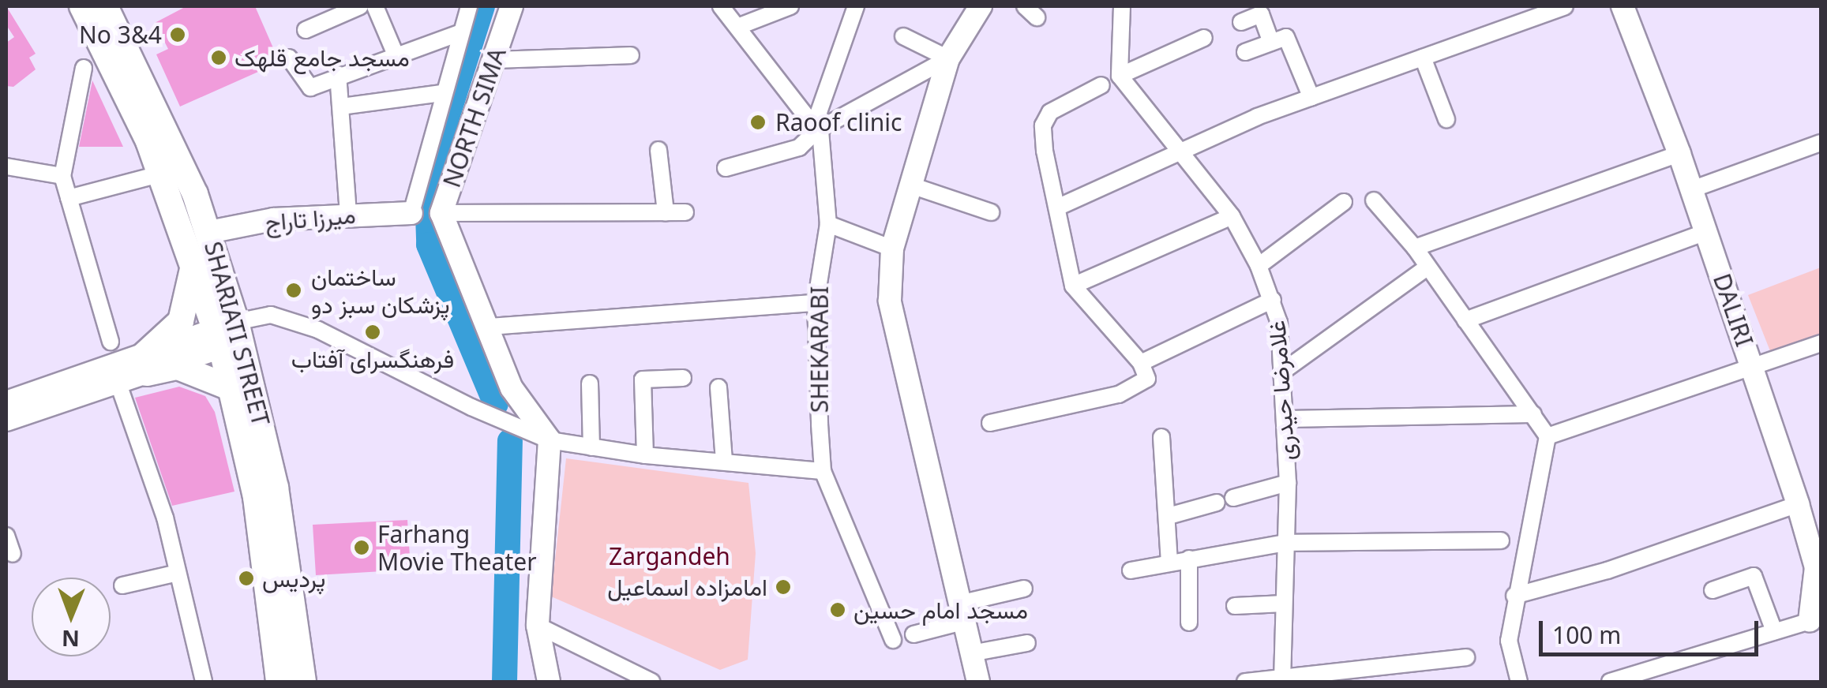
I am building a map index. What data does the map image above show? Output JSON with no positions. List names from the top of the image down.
{
  "streets": {
    "main road": ["SHARIATI STREET"],
    "street": [
      "NORTH SIMA",
      "میرزا تاراج",
      "DALIRI",
      "SHEKARABI",
      "غلامرضا حیدری"
    ]
  },
  "crossings": [
    ["میرزا تاراج", "SHARIATI STREET"]
  ],
  "parks": ["Zargandeh"],
  "places": [
    "No 3&4",
    "مسجد جامع قلهک",
    "Raoof clinic",
    "ساختمان پزشکان سبز دو",
    "فرهنگسرای آفتاب",
    "Farhang Movie Theater",
    "پردیس",
    "امامزاده اسماعیل",
    "مسجد امام حسین"
  ],
  "scale_bar": "100 m",
  "north": "bottom"
}
